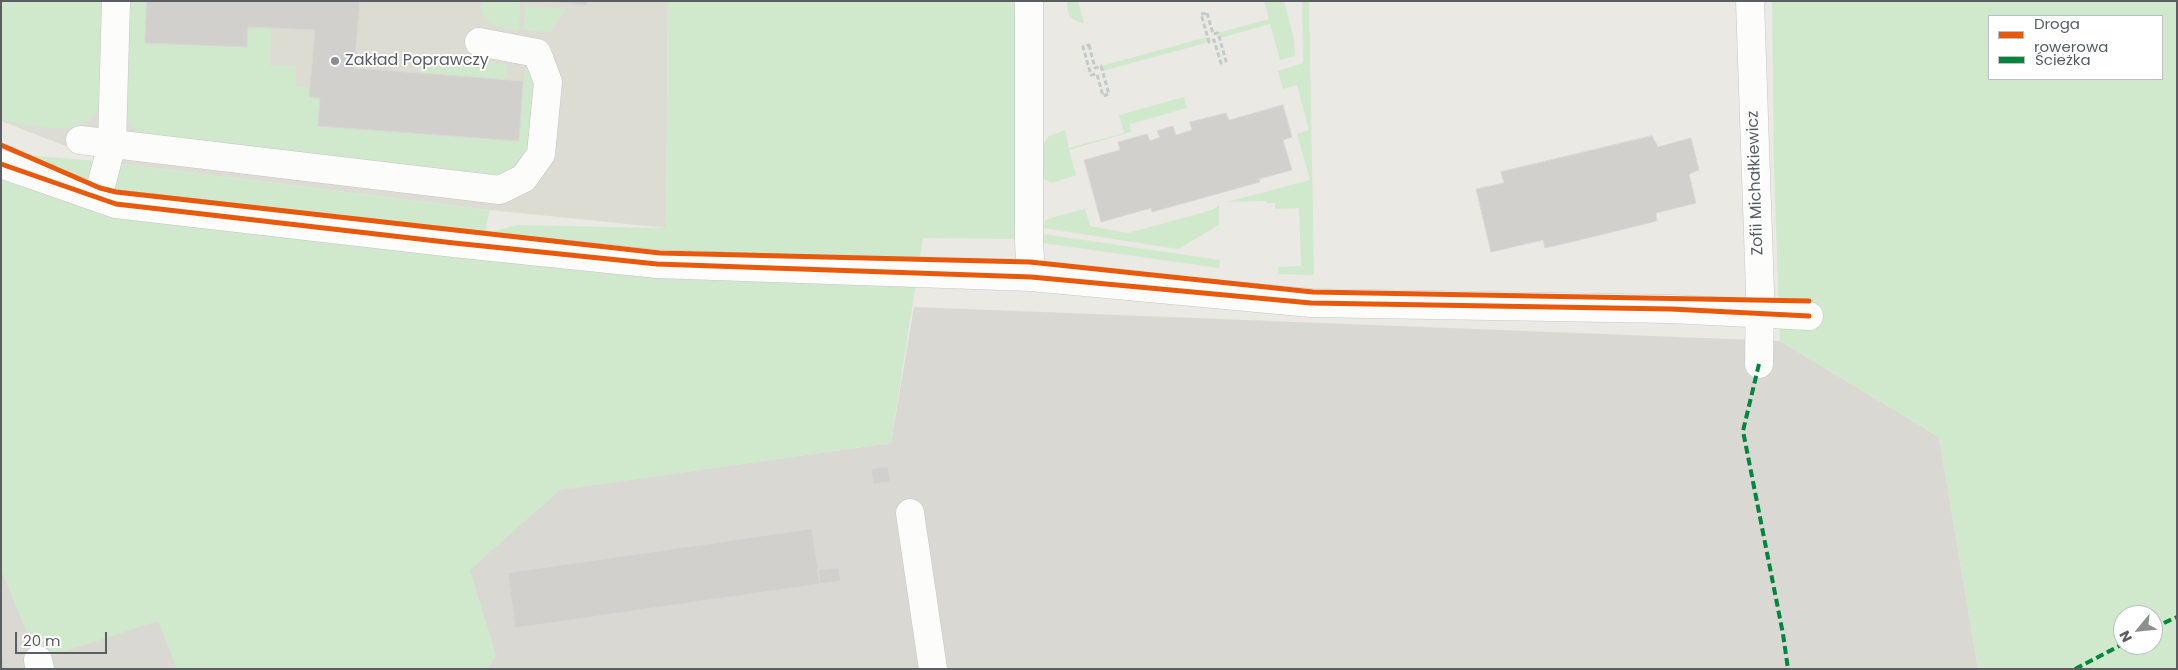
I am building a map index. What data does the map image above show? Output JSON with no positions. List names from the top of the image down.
{
  "streets": {
    "street": ["Zofii Michałkiewicz"]
  },
  "places": ["Zakład Poprawczy"],
  "legend": ["Droga rowerowa", "Ścieżka"],
  "scale_bar": "20 m",
  "north": "bottom left"
}
